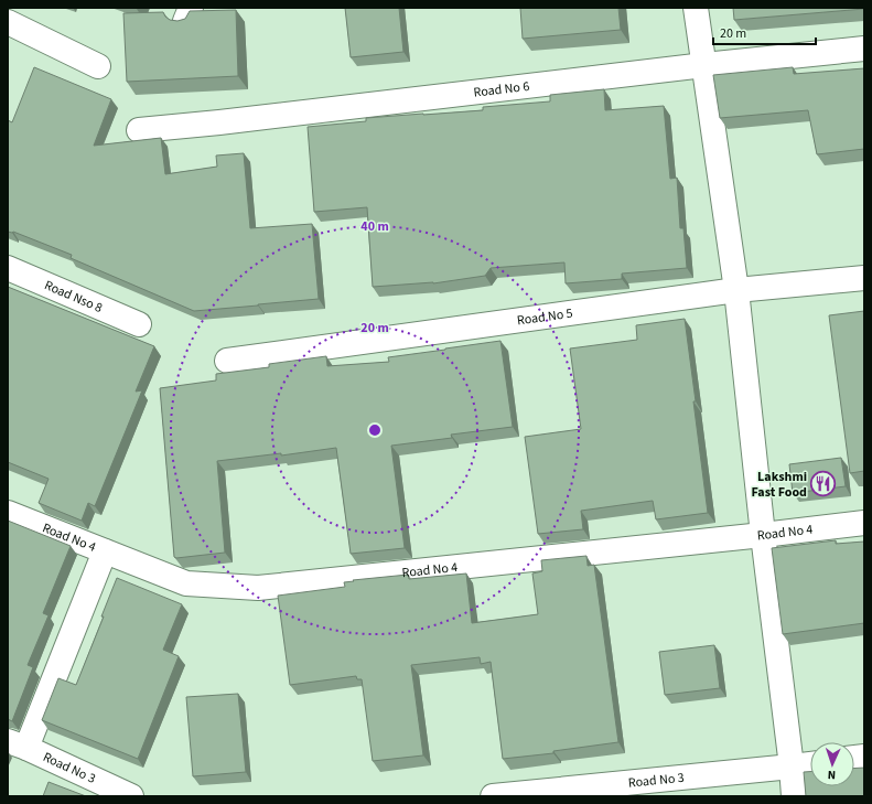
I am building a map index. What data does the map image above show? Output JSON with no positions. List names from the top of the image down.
{
  "streets": {
    "street": [
      "Road No 6",
      "Road Nso 8",
      "Road No 5",
      "Road No 4",
      "Road No 3"
    ]
  },
  "places": {
    "restaurant": ["Lakshmi Fast Food"]
  },
  "scale_bar": "20 m",
  "north": "bottom",
  "rings": ["40 m", "20 m"]
}
